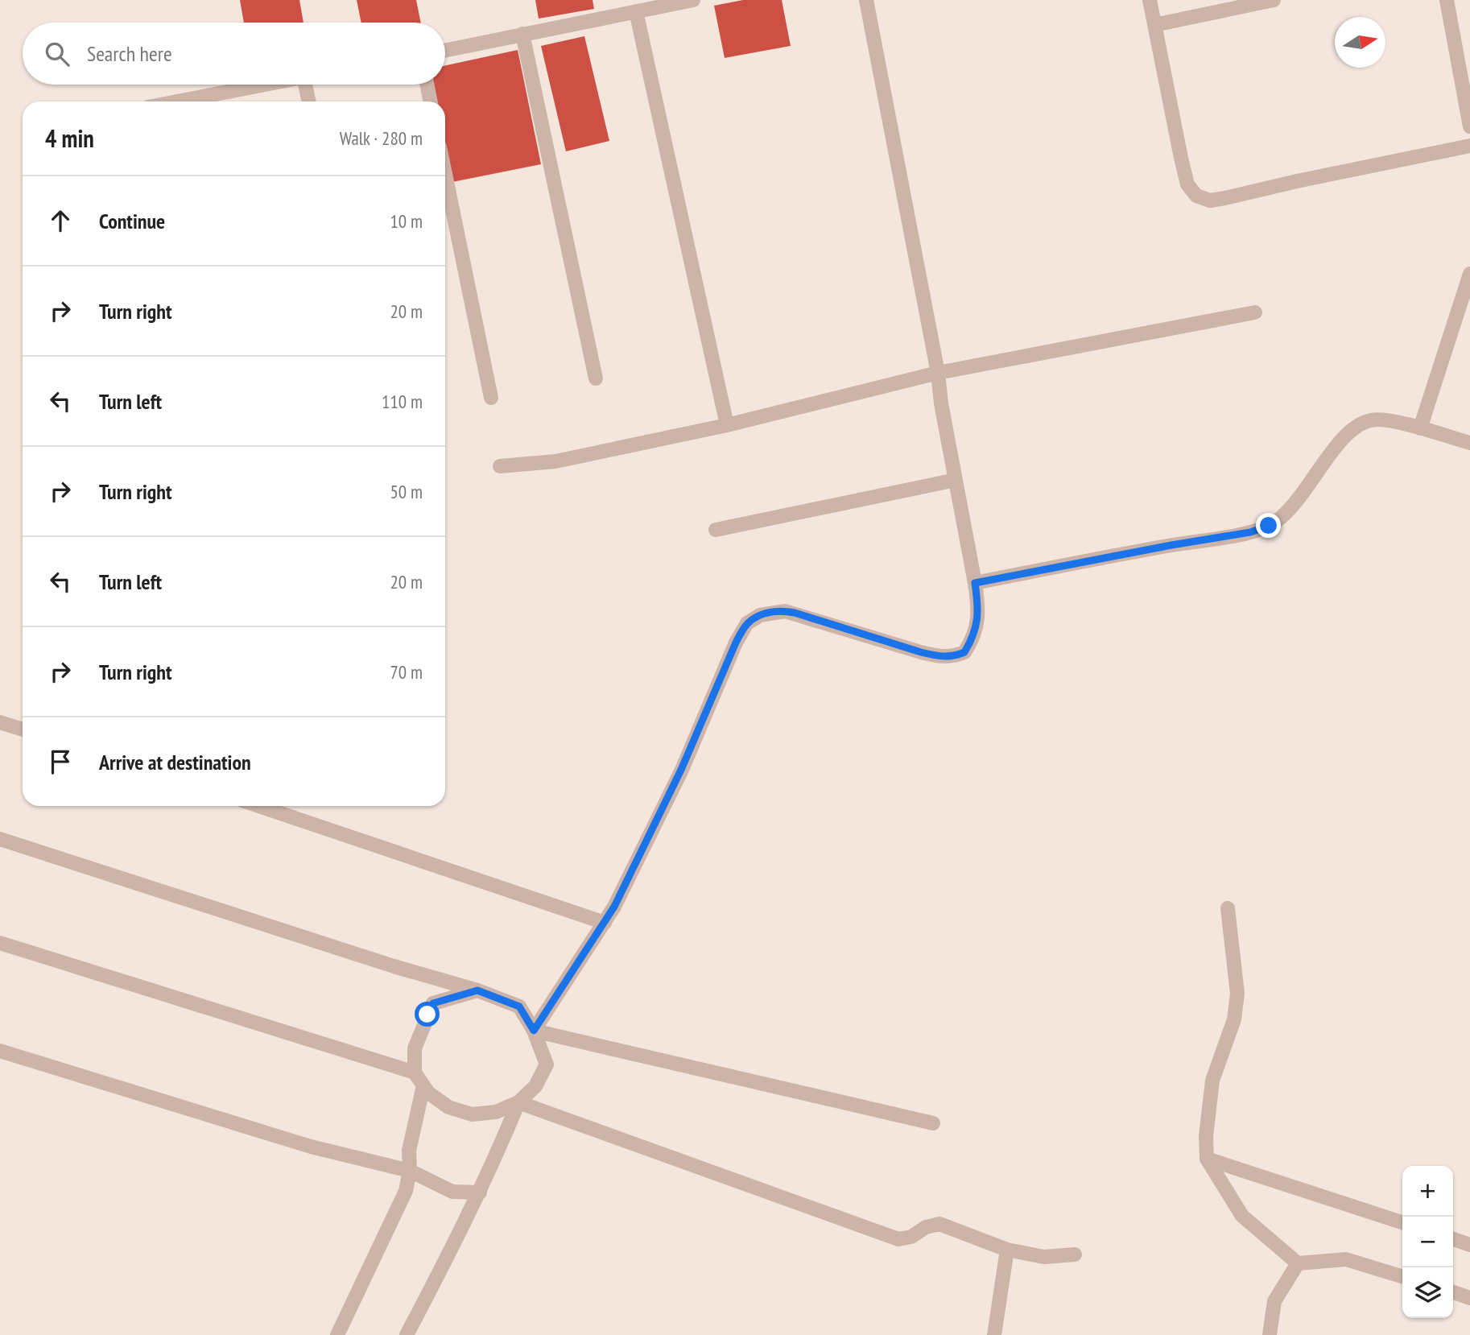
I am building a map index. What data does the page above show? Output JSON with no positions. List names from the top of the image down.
{
  "north": "right",
  "page": {
    "search": "Search here",
    "heading": ["4 min", "Walk · 280 m"],
    "list": [
      ["Continue", "10 m"],
      ["Turn right", "20 m"],
      ["Turn left", "110 m"],
      ["Turn right", "50 m"],
      ["Turn left", "20 m"],
      ["Turn right", "70 m"],
      "Arrive at destination"
    ],
    "map_buttons": ["+", "−"]
  }
}
